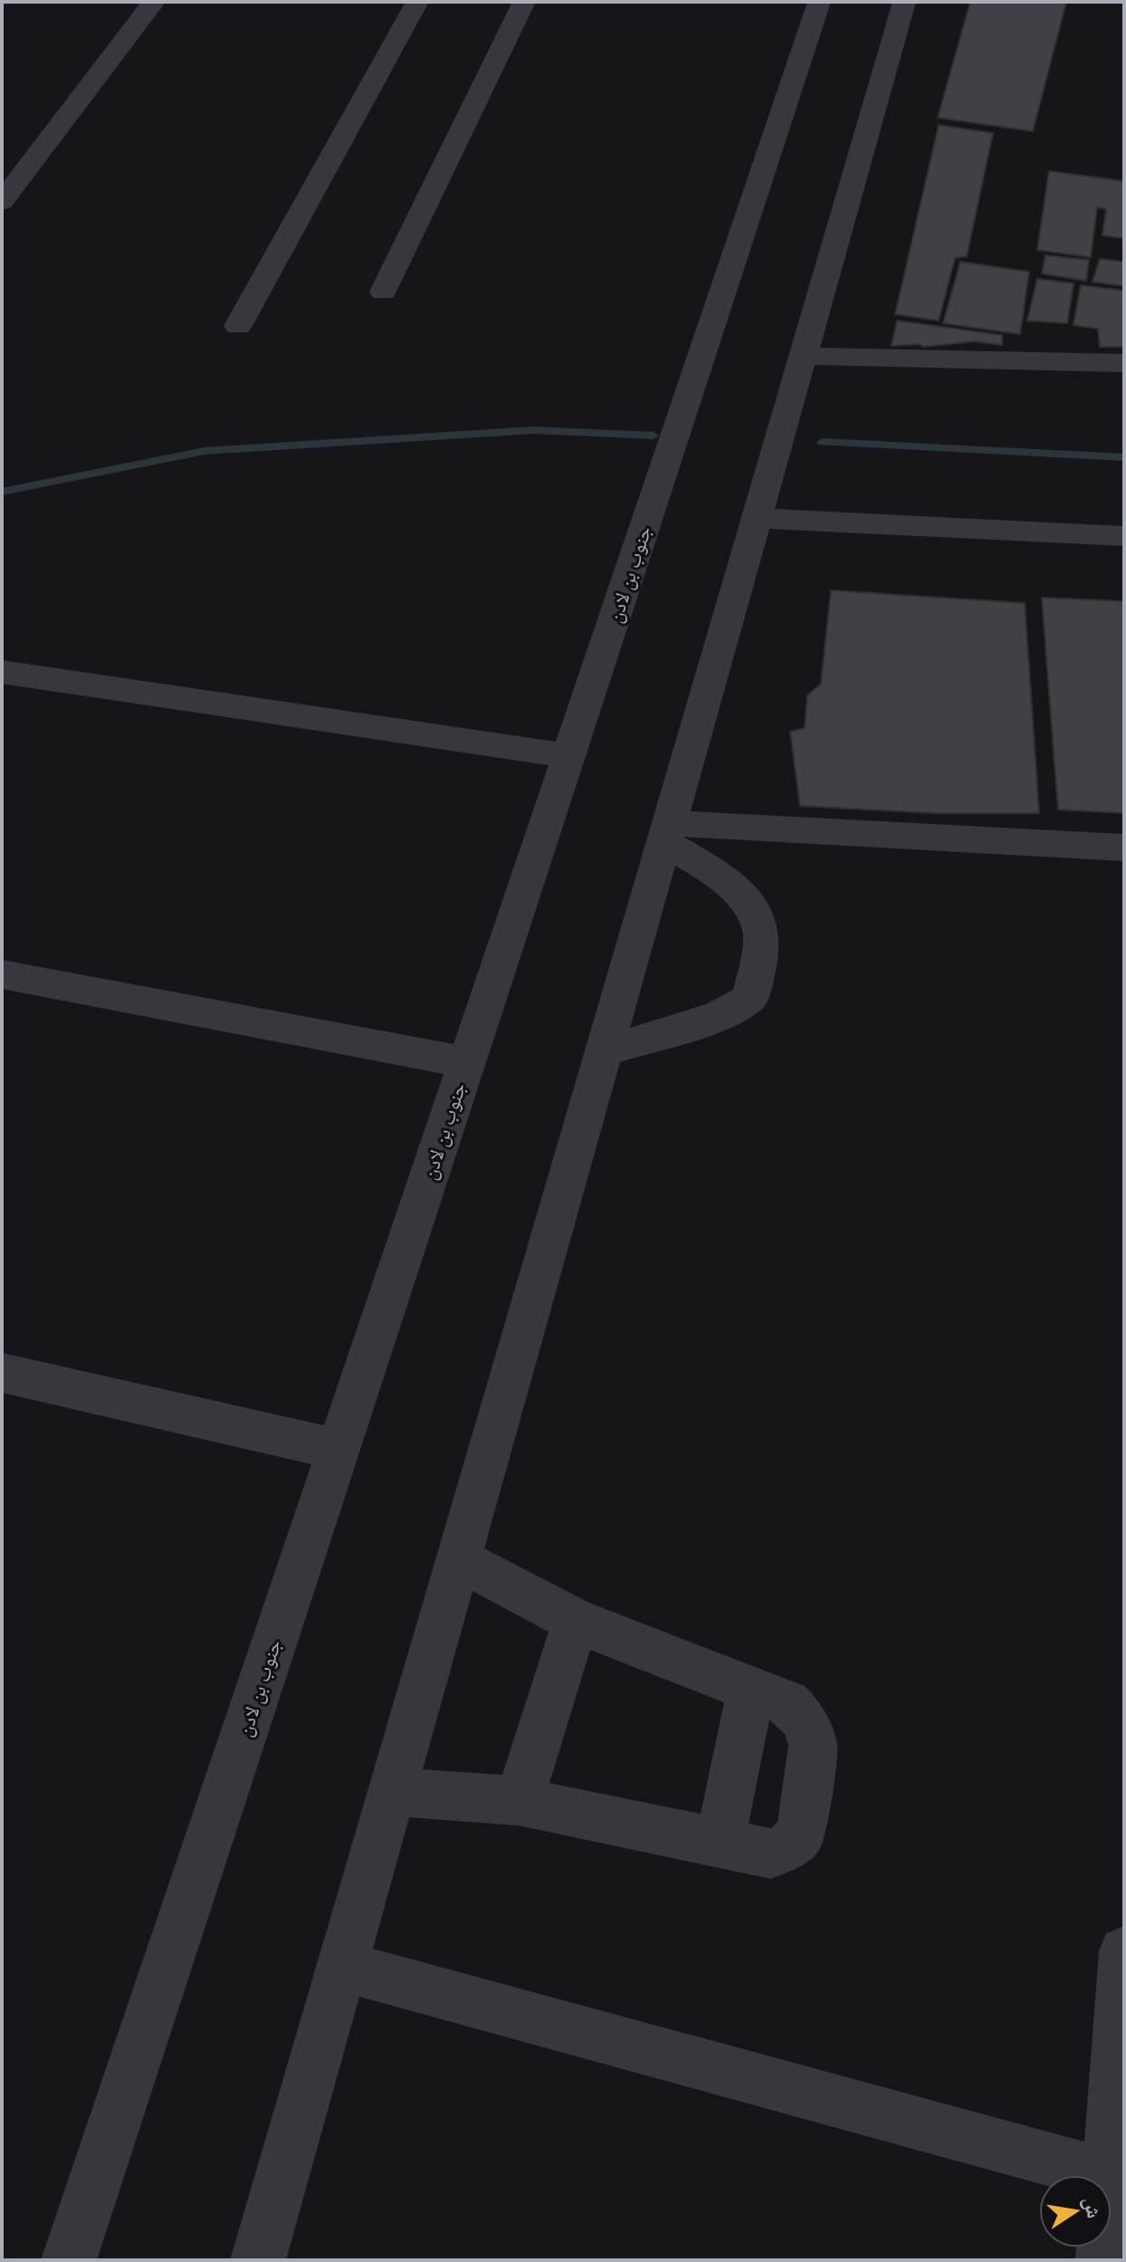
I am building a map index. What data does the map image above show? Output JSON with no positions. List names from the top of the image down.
{
  "streets": {
    "street": ["جنوب بن لادن"]
  },
  "north": "right"
}
